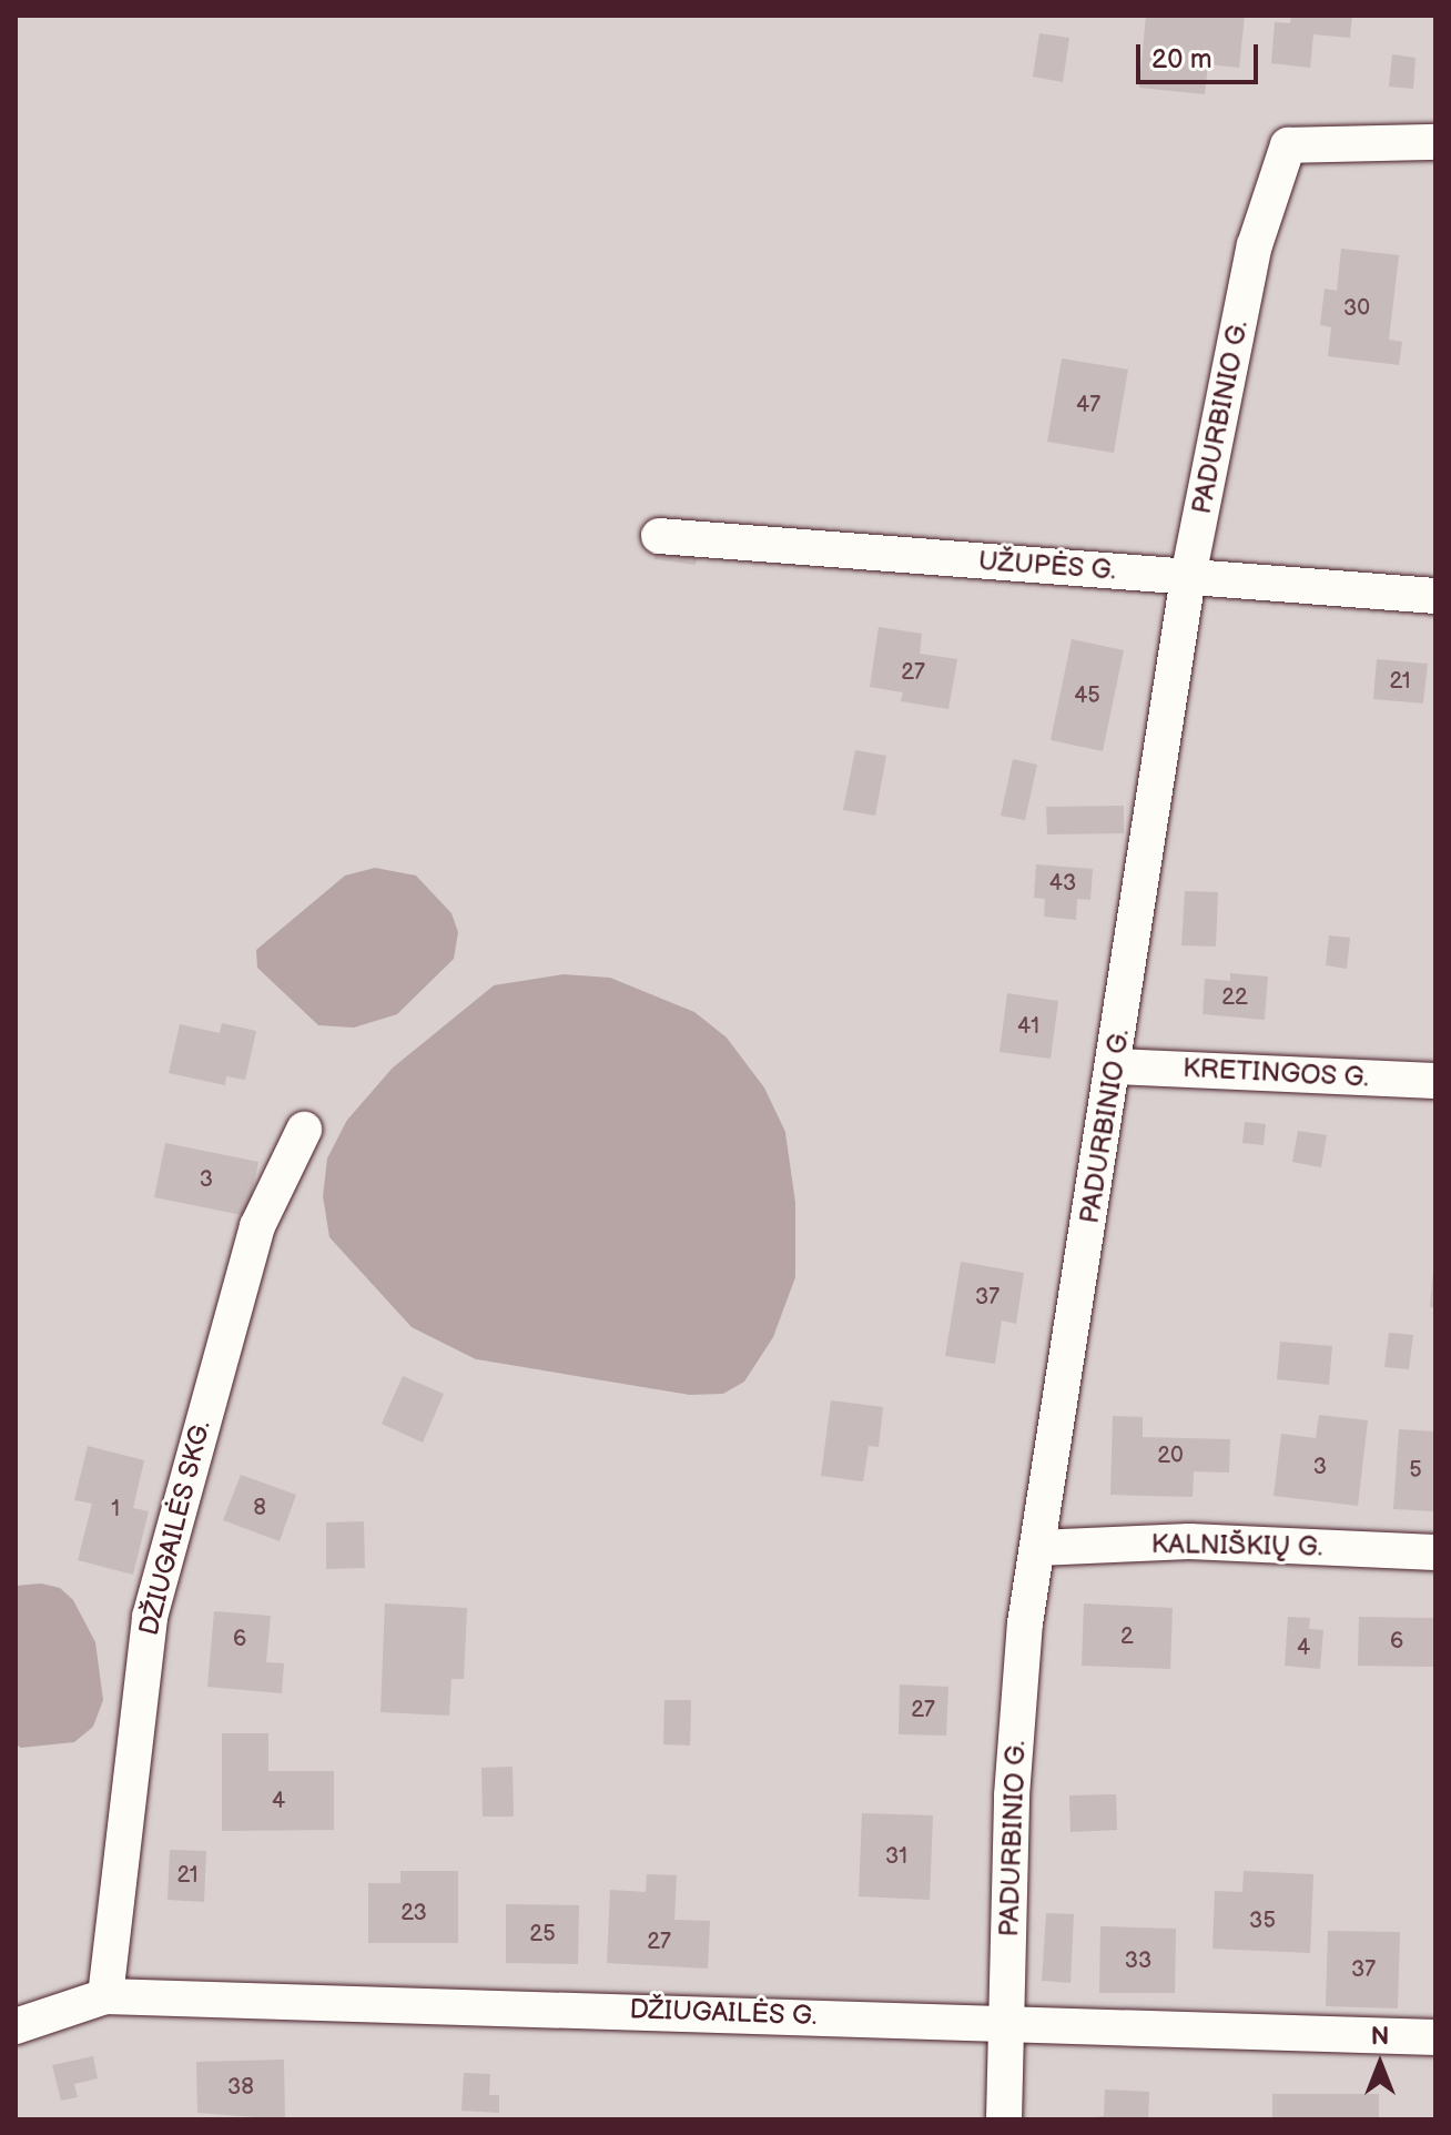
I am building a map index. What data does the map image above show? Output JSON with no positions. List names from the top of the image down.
{
  "streets": {
    "street": [
      "PADURBINIO G.",
      "UŽUPĖS G.",
      "KRETINGOS G.",
      "DŽIUGAILĖS SKG.",
      "KALNIŠKIŲ G.",
      "DŽIUGAILĖS G."
    ]
  },
  "crossings": [
    ["PADURBINIO G.", "UŽUPĖS G."],
    ["PADURBINIO G.", "KRETINGOS G."],
    ["PADURBINIO G.", "KALNIŠKIŲ G."],
    ["PADURBINIO G.", "DŽIUGAILĖS G."],
    ["DŽIUGAILĖS SKG.", "DŽIUGAILĖS G."]
  ],
  "house_numbers": [
    "30",
    "47",
    "27",
    "21",
    "45",
    "43",
    "22",
    "41",
    "3",
    "37",
    "20",
    "3",
    "5",
    "8",
    "1",
    "2",
    "6",
    "6",
    "4",
    "27",
    "4",
    "31",
    "21",
    "23",
    "35",
    "25",
    "27",
    "33",
    "37",
    "38"
  ],
  "scale_bar": "20 m",
  "north": "top"
}
